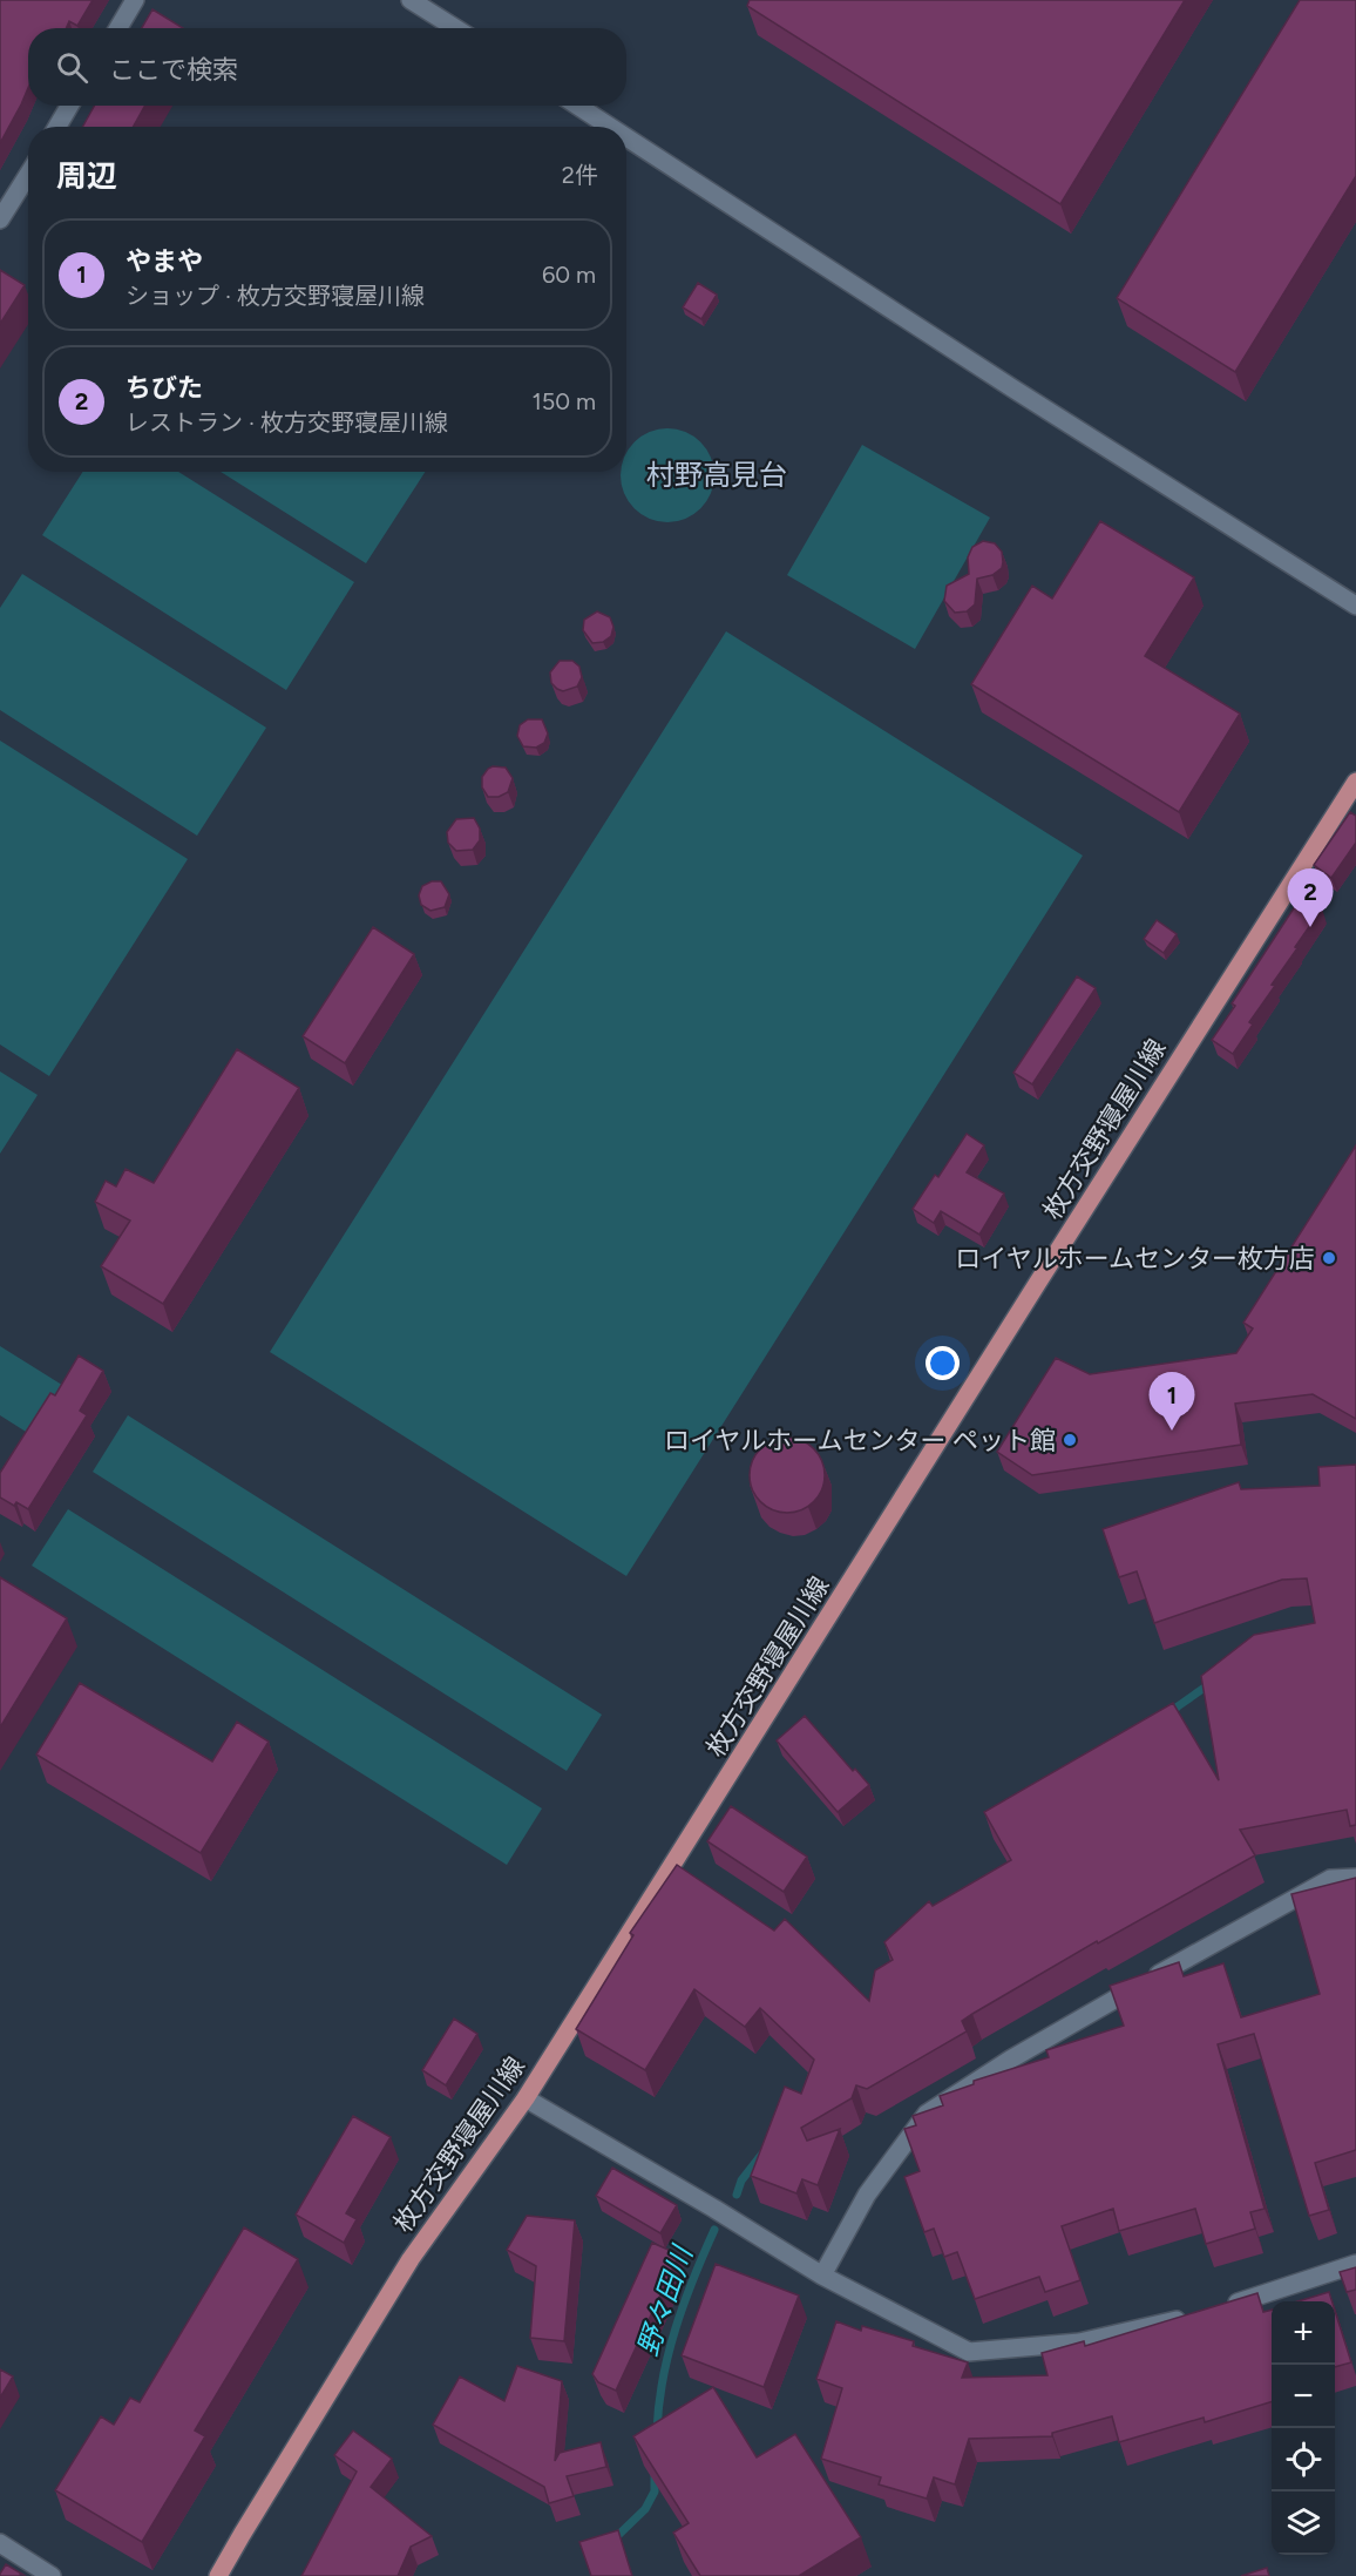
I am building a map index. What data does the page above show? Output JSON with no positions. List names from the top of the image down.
{
  "streets": {
    "main road": ["枚方交野寝屋川線"]
  },
  "districts": ["村野高見台"],
  "water": ["野々田川"],
  "places": ["ロイヤルホームセンター枚方店", "ロイヤルホームセンター ペット館"],
  "page": {
    "search": "ここで検索",
    "heading": ["周辺", "2件"],
    "list": [
      {
        "mark": "1",
        "name": "やまや",
        "note": "ショップ · 枚方交野寝屋川線",
        "value": "60 m"
      },
      {
        "mark": "2",
        "name": "ちびた",
        "note": "レストラン · 枚方交野寝屋川線",
        "value": "150 m"
      }
    ],
    "pins": ["2", "1"],
    "map_buttons": ["+", "−"]
  }
}
